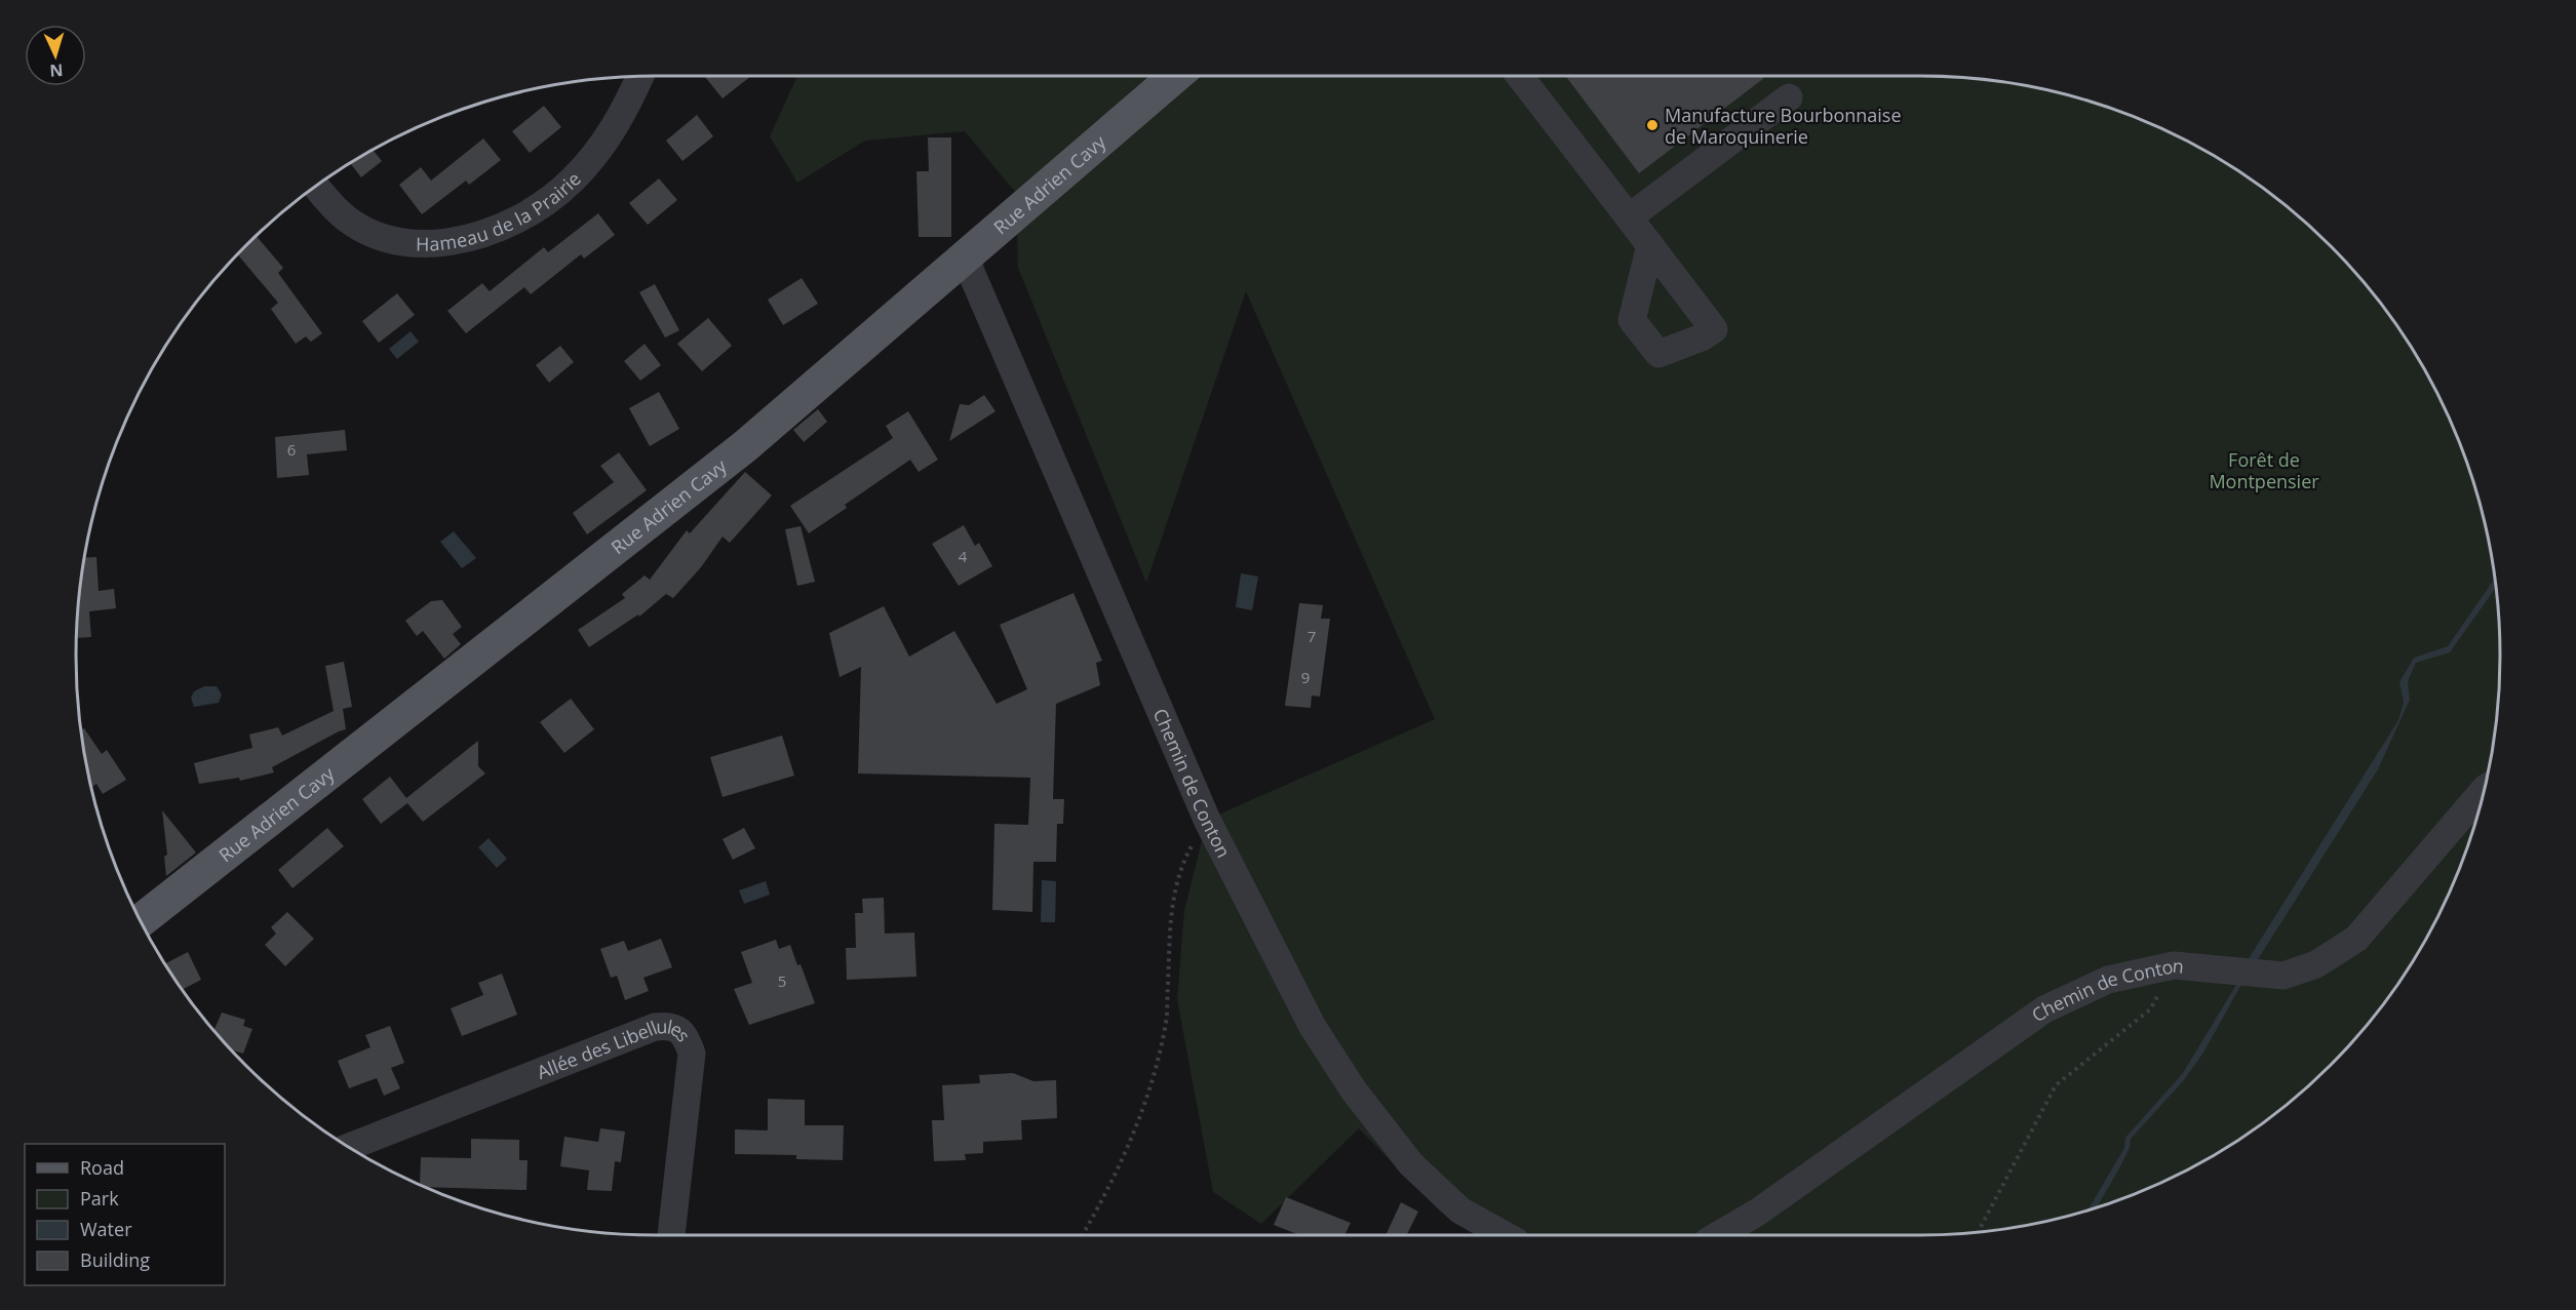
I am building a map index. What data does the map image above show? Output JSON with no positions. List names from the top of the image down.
{
  "streets": {
    "main road": ["Rue Adrien Cavy"],
    "street": ["Hameau de la Prairie", "Chemin de Conton", "Allée des Libellules"]
  },
  "crossings": [
    ["Rue Adrien Cavy", "Chemin de Conton"]
  ],
  "parks": ["Forêt de Montpensier"],
  "places": ["Manufacture Bourbonnaise de Maroquinerie"],
  "house_numbers": [
    "6",
    "4",
    "7",
    "9",
    "5"
  ],
  "legend": [
    "Road",
    "Park",
    "Water",
    "Building"
  ],
  "north": "bottom"
}
